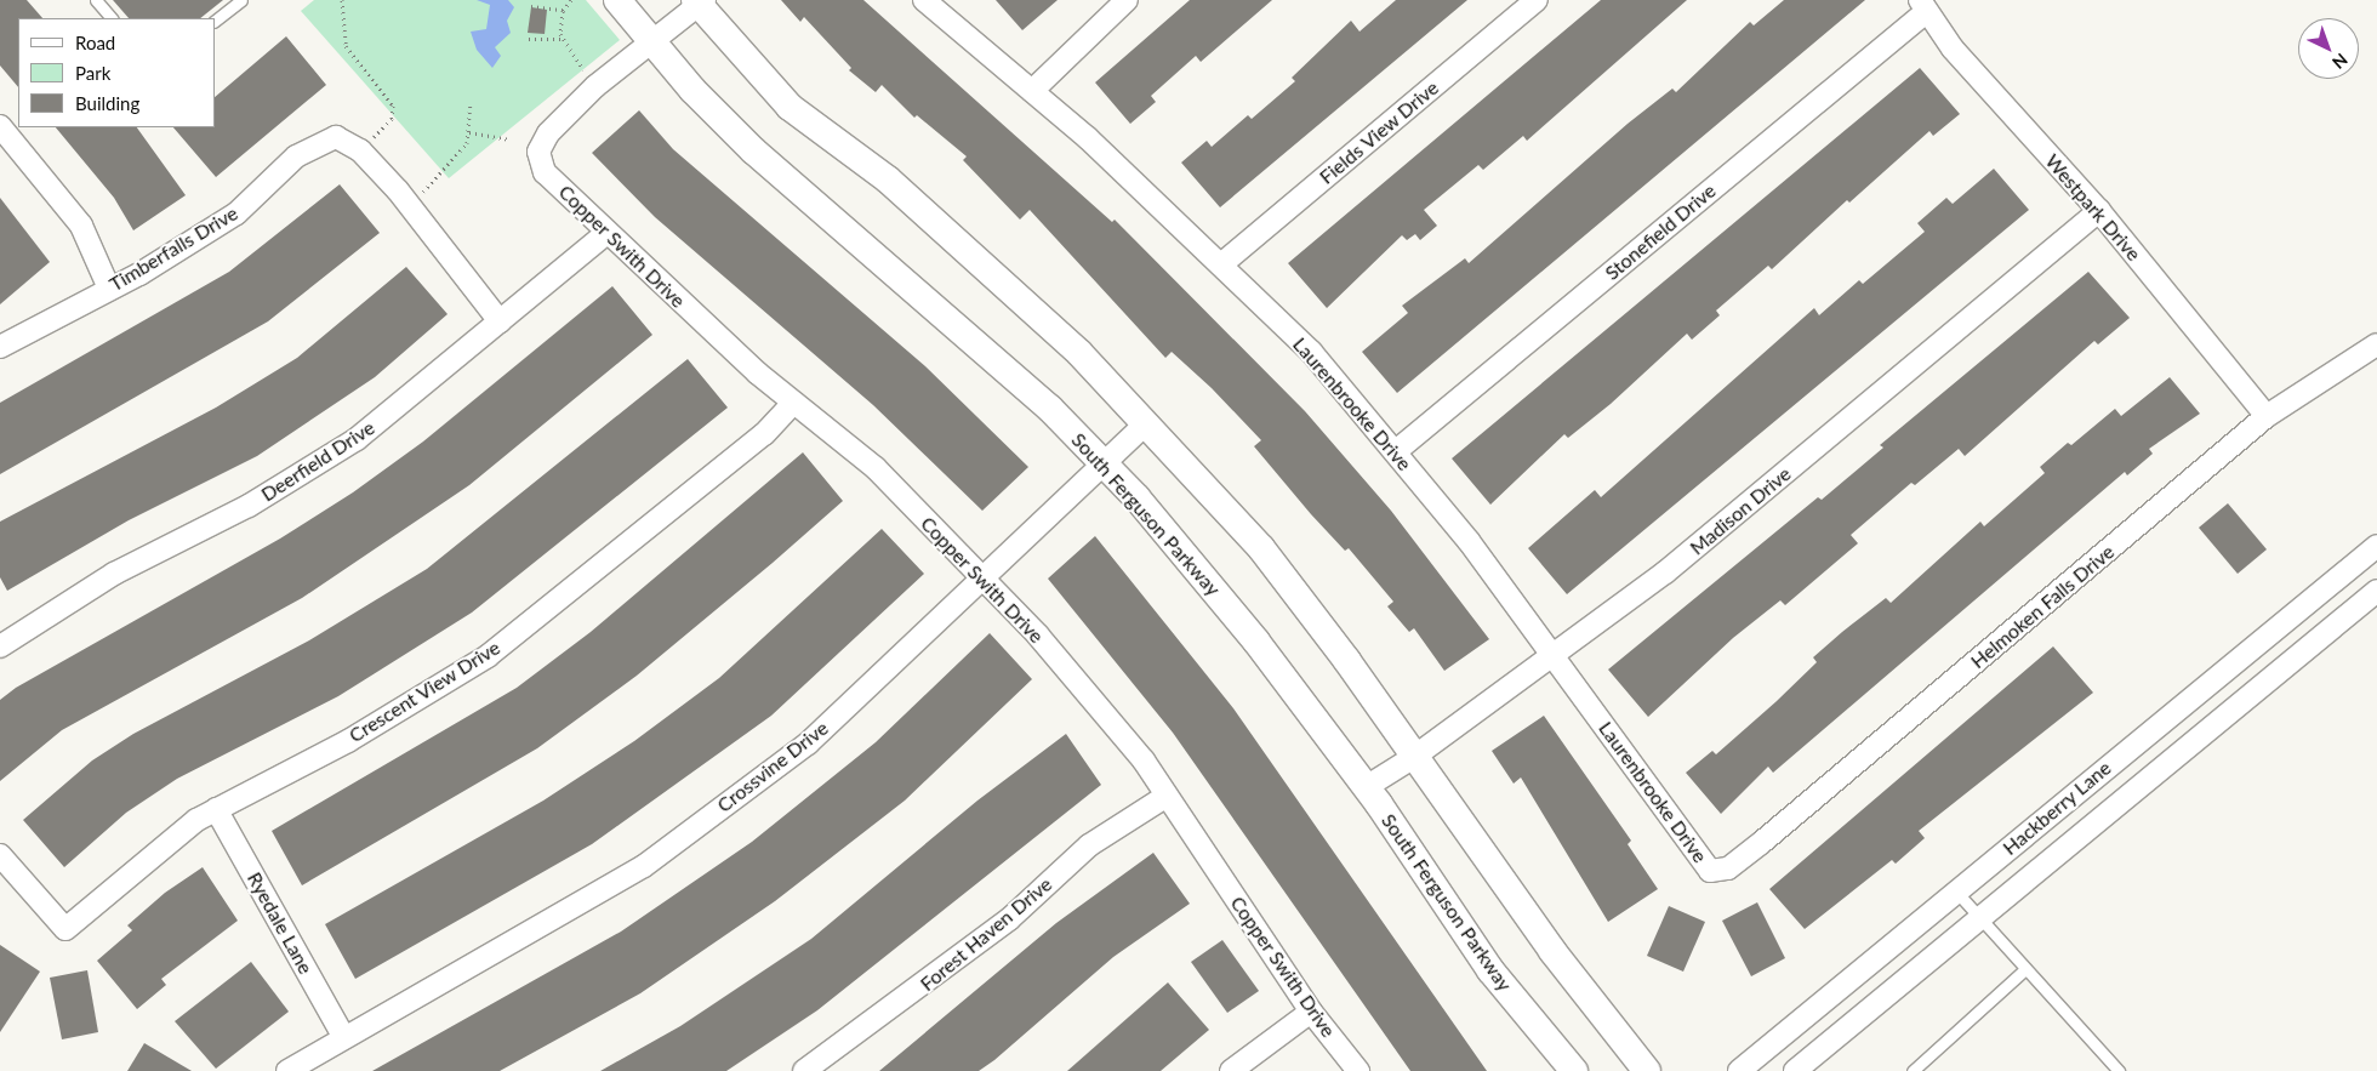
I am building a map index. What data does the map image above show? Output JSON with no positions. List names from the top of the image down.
{
  "streets": {
    "street": [
      "Fields View Drive",
      "Westpark Drive",
      "Stonefield Drive",
      "Copper Swith Drive",
      "Timberfalls Drive",
      "Laurenbrooke Drive",
      "Deerfield Drive",
      "Madison Drive",
      "South Ferguson Parkway",
      "Helmoken Falls Drive",
      "Crescent View Drive",
      "Crossvine Drive",
      "Hackberry Lane",
      "Ryedale Lane",
      "Forest Haven Drive"
    ]
  },
  "crossings": [
    ["Fields View Drive", "Laurenbrooke Drive"],
    ["Westpark Drive", "Stonefield Drive"],
    ["Westpark Drive", "Madison Drive"],
    ["Westpark Drive", "Helmoken Falls Drive"],
    ["Stonefield Drive", "Laurenbrooke Drive"],
    ["Copper Swith Drive", "Deerfield Drive"],
    ["Copper Swith Drive", "South Ferguson Parkway"],
    ["Copper Swith Drive", "Crescent View Drive"],
    ["Copper Swith Drive", "Crossvine Drive"],
    ["Copper Swith Drive", "Forest Haven Drive"],
    ["Timberfalls Drive", "Deerfield Drive"],
    ["Laurenbrooke Drive", "Madison Drive"],
    ["Laurenbrooke Drive", "Helmoken Falls Drive"],
    ["Madison Drive", "South Ferguson Parkway"],
    ["South Ferguson Parkway", "Crossvine Drive"],
    ["Crescent View Drive", "Ryedale Lane"],
    ["Crossvine Drive", "Ryedale Lane"]
  ],
  "legend": ["Road", "Park", "Building"],
  "north": "bottom right"
}
